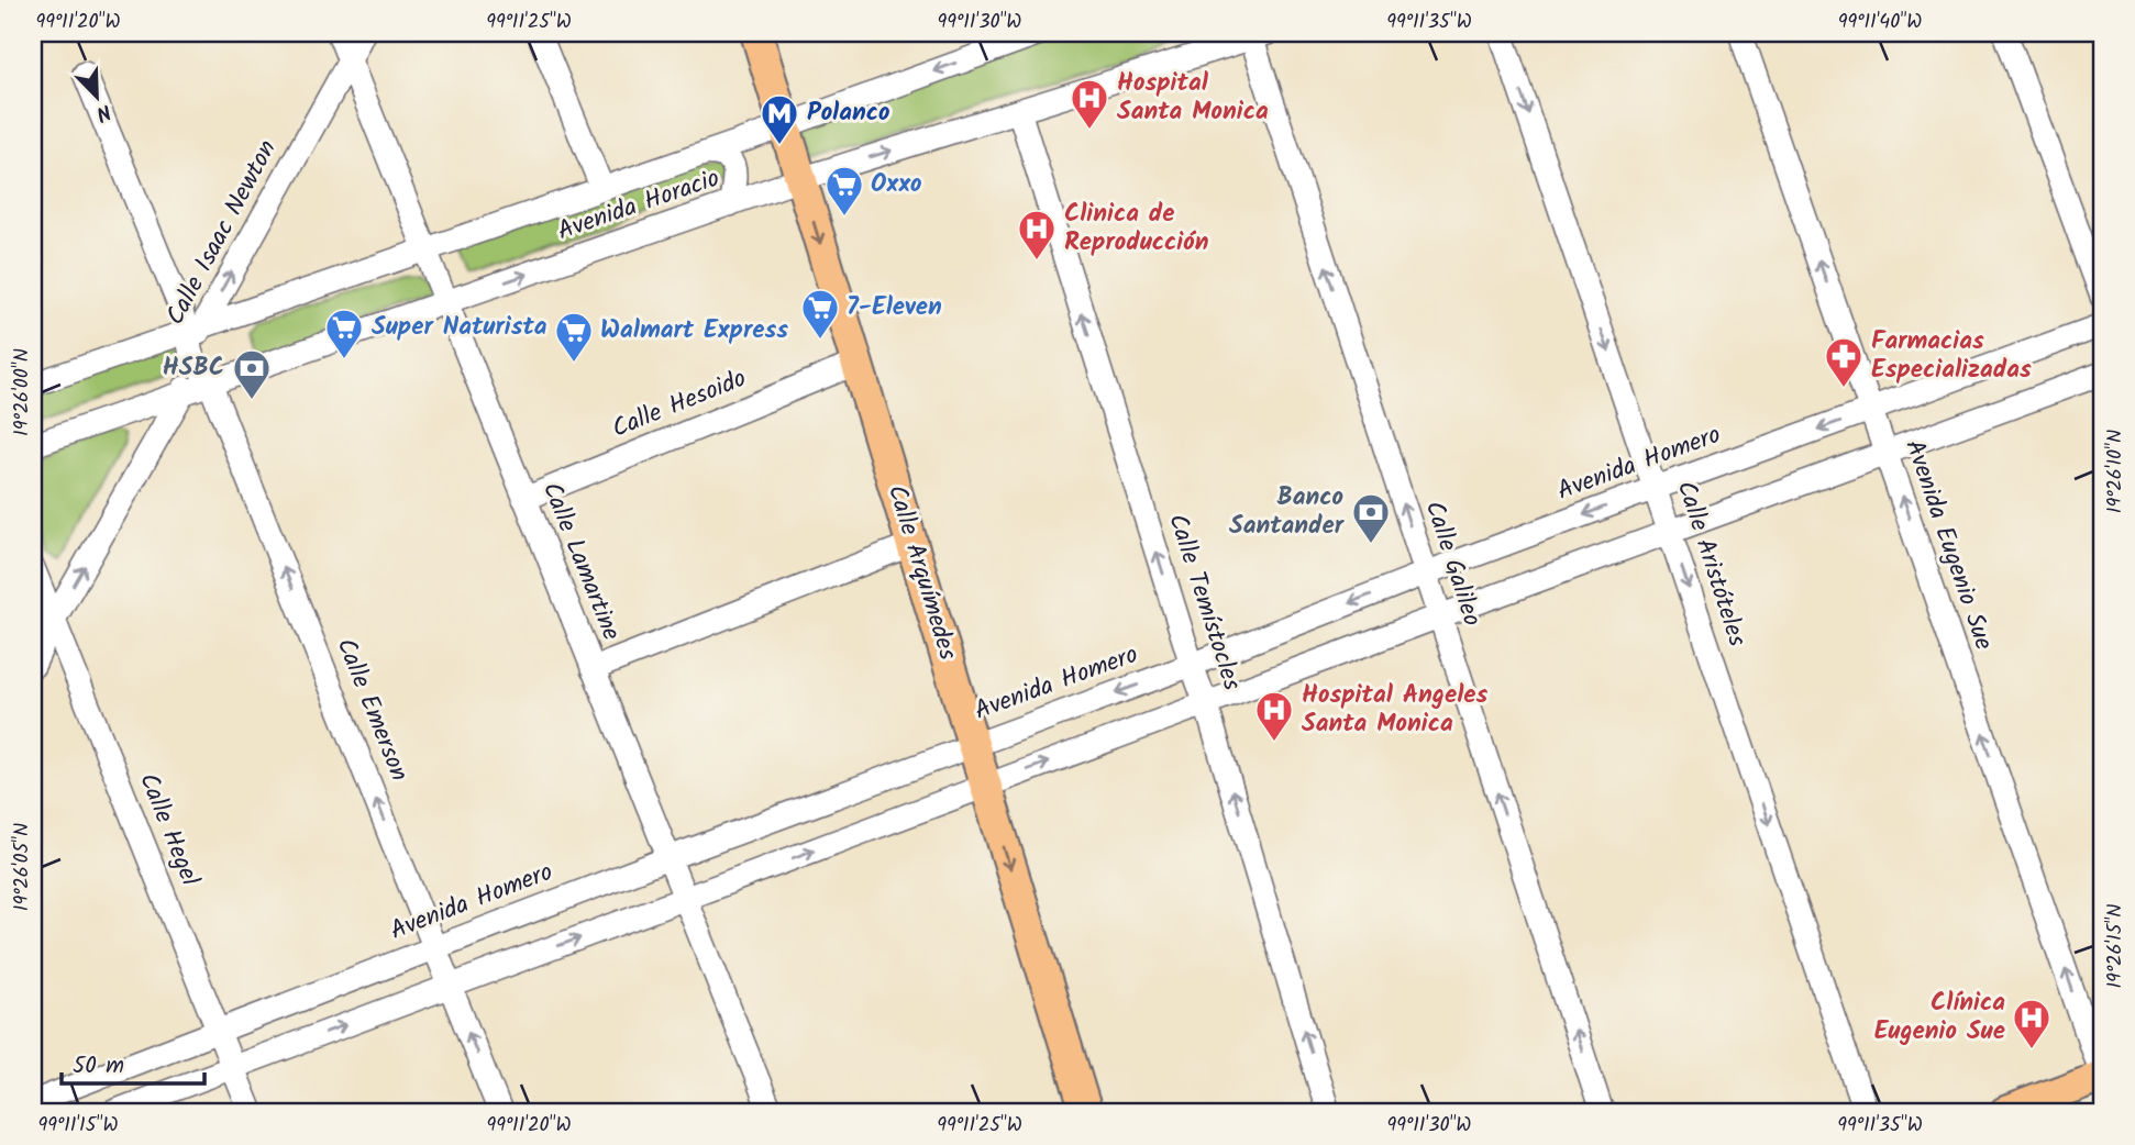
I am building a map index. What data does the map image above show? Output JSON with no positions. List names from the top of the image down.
{
  "streets": {
    "main road": ["Calle Arquímedes"],
    "street": [
      "Avenida Horacio",
      "Calle Isaac Newton",
      "Calle Hesoido",
      "Avenida Homero",
      "Avenida Eugenio Sue",
      "Calle Lamartine",
      "Calle Galileo",
      "Calle Aristóteles",
      "Calle Temístocles",
      "Calle Emerson",
      "Calle Hegel"
    ]
  },
  "crossings": [
    ["Avenida Horacio", "Calle Isaac Newton"],
    ["Avenida Horacio", "Calle Lamartine"],
    ["Avenida Horacio", "Calle Galileo"],
    ["Avenida Horacio", "Calle Arquímedes"],
    ["Avenida Horacio", "Calle Temístocles"],
    ["Avenida Horacio", "Calle Emerson"],
    ["Calle Isaac Newton", "Calle Lamartine"],
    ["Calle Isaac Newton", "Calle Emerson"],
    ["Calle Isaac Newton", "Calle Hegel"],
    ["Calle Hesoido", "Calle Lamartine"],
    ["Calle Hesoido", "Calle Arquímedes"],
    ["Avenida Homero", "Avenida Eugenio Sue"],
    ["Avenida Homero", "Calle Lamartine"],
    ["Avenida Homero", "Calle Galileo"],
    ["Avenida Homero", "Calle Aristóteles"],
    ["Avenida Homero", "Calle Arquímedes"],
    ["Avenida Homero", "Calle Temístocles"],
    ["Avenida Homero", "Calle Emerson"],
    ["Avenida Homero", "Calle Hegel"]
  ],
  "one_way": [
    "Calle Isaac Newton",
    "Avenida Eugenio Sue",
    "Calle Galileo",
    "Calle Aristóteles",
    "Calle Arquímedes",
    "Calle Temístocles",
    "Calle Emerson"
  ],
  "places": {
    "hospital": [
      "Hospital Santa Monica",
      "Clinica de Reproducción",
      "Hospital Angeles Santa Monica",
      "Clínica Eugenio Sue"
    ],
    "metro station": ["Polanco"],
    "supermarket": [
      "Oxxo",
      "7-Eleven",
      "Super Naturista",
      "Walmart Express"
    ],
    "pharmacy": ["Farmacias Especializadas"],
    "bank": ["HSBC", "Banco Santander"]
  },
  "scale_bar": "50 m",
  "north": "bottom right",
  "coordinates": [
    "99°11'20\"W",
    "99°11'25\"W",
    "99°11'30\"W",
    "99°11'35\"W",
    "99°11'40\"W",
    "19°26'00\"N",
    "19°26'10\"N",
    "19°26'05\"N",
    "19°26'15\"N",
    "99°11'15\"W"
  ]
}
